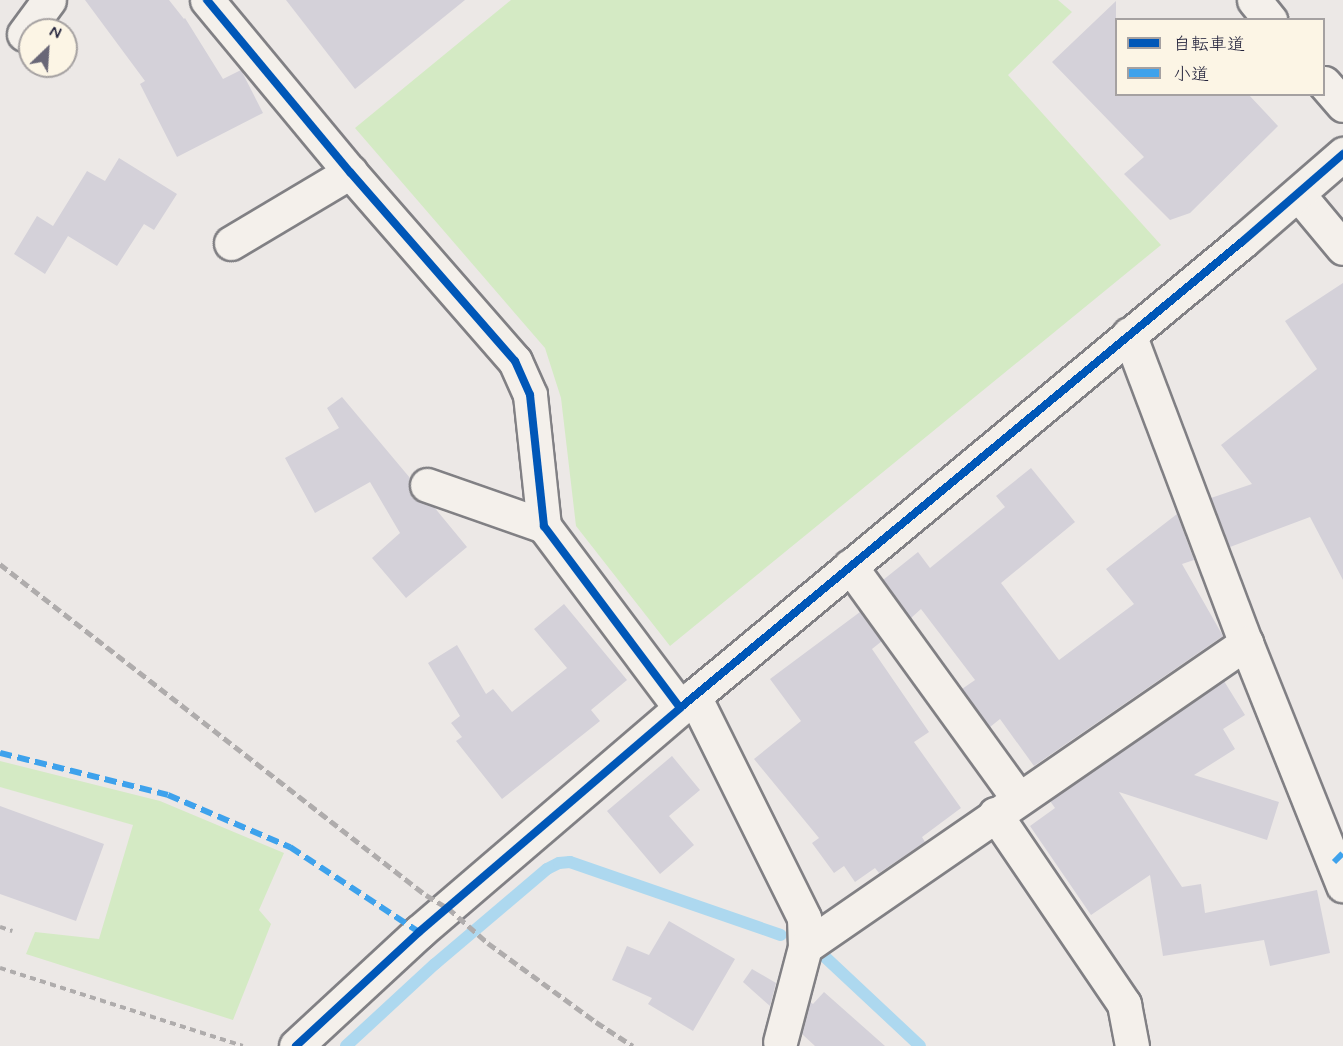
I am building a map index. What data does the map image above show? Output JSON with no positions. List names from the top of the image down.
{
  "legend": ["自転車道", "小道"],
  "north": "top right"
}
